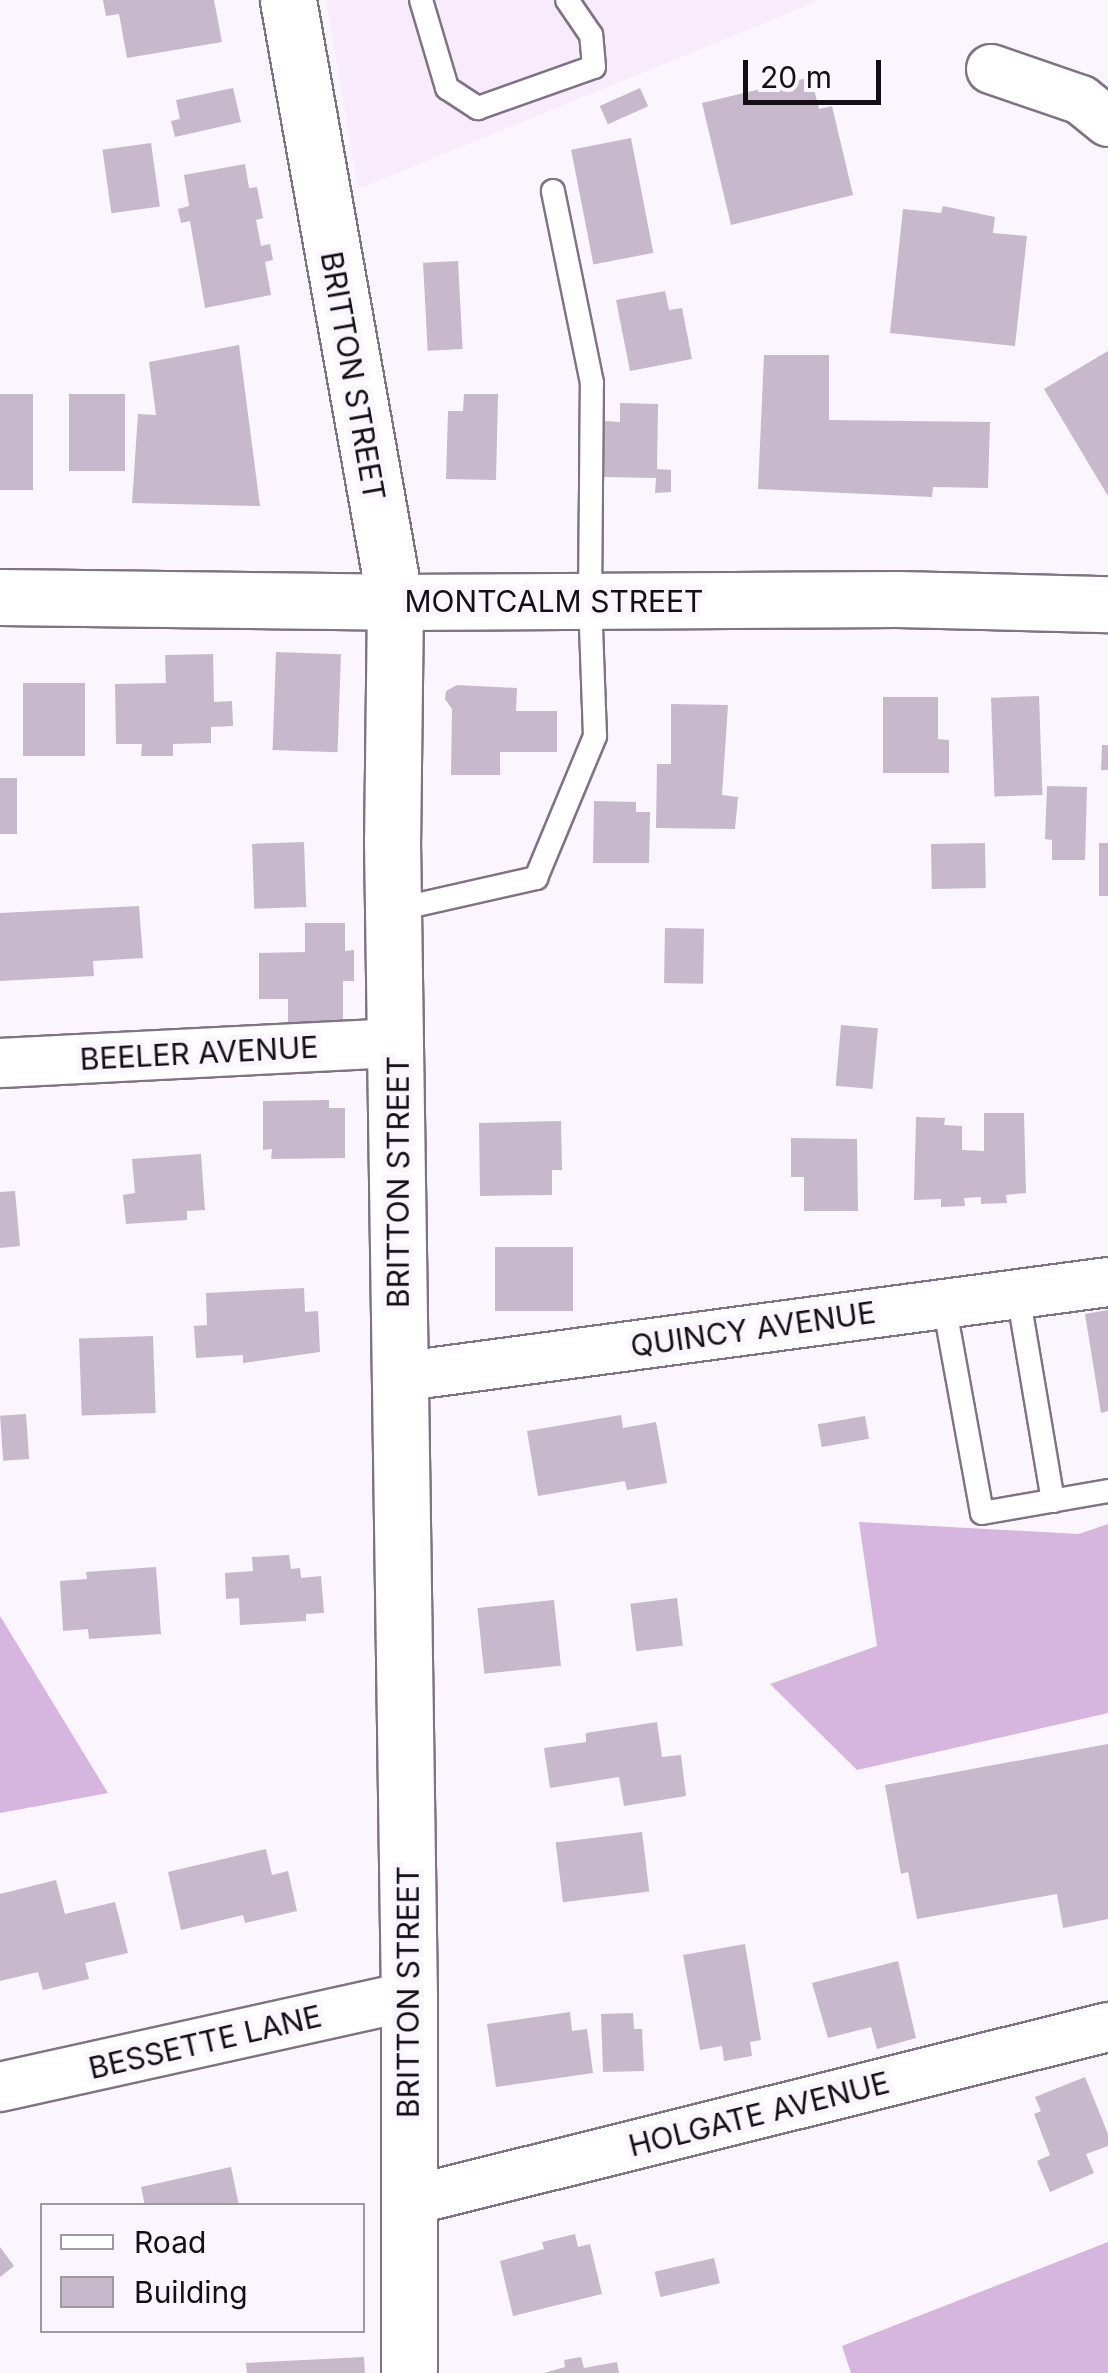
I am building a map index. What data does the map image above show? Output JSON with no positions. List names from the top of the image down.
{
  "streets": {
    "street": [
      "BRITTON STREET",
      "MONTCALM STREET",
      "BEELER AVENUE",
      "QUINCY AVENUE",
      "BESSETTE LANE",
      "HOLGATE AVENUE"
    ]
  },
  "crossings": [
    ["BRITTON STREET", "MONTCALM STREET"],
    ["BRITTON STREET", "BEELER AVENUE"],
    ["BRITTON STREET", "QUINCY AVENUE"],
    ["BRITTON STREET", "BESSETTE LANE"],
    ["BRITTON STREET", "HOLGATE AVENUE"]
  ],
  "legend": ["Road", "Building"],
  "scale_bar": "20 m"
}
